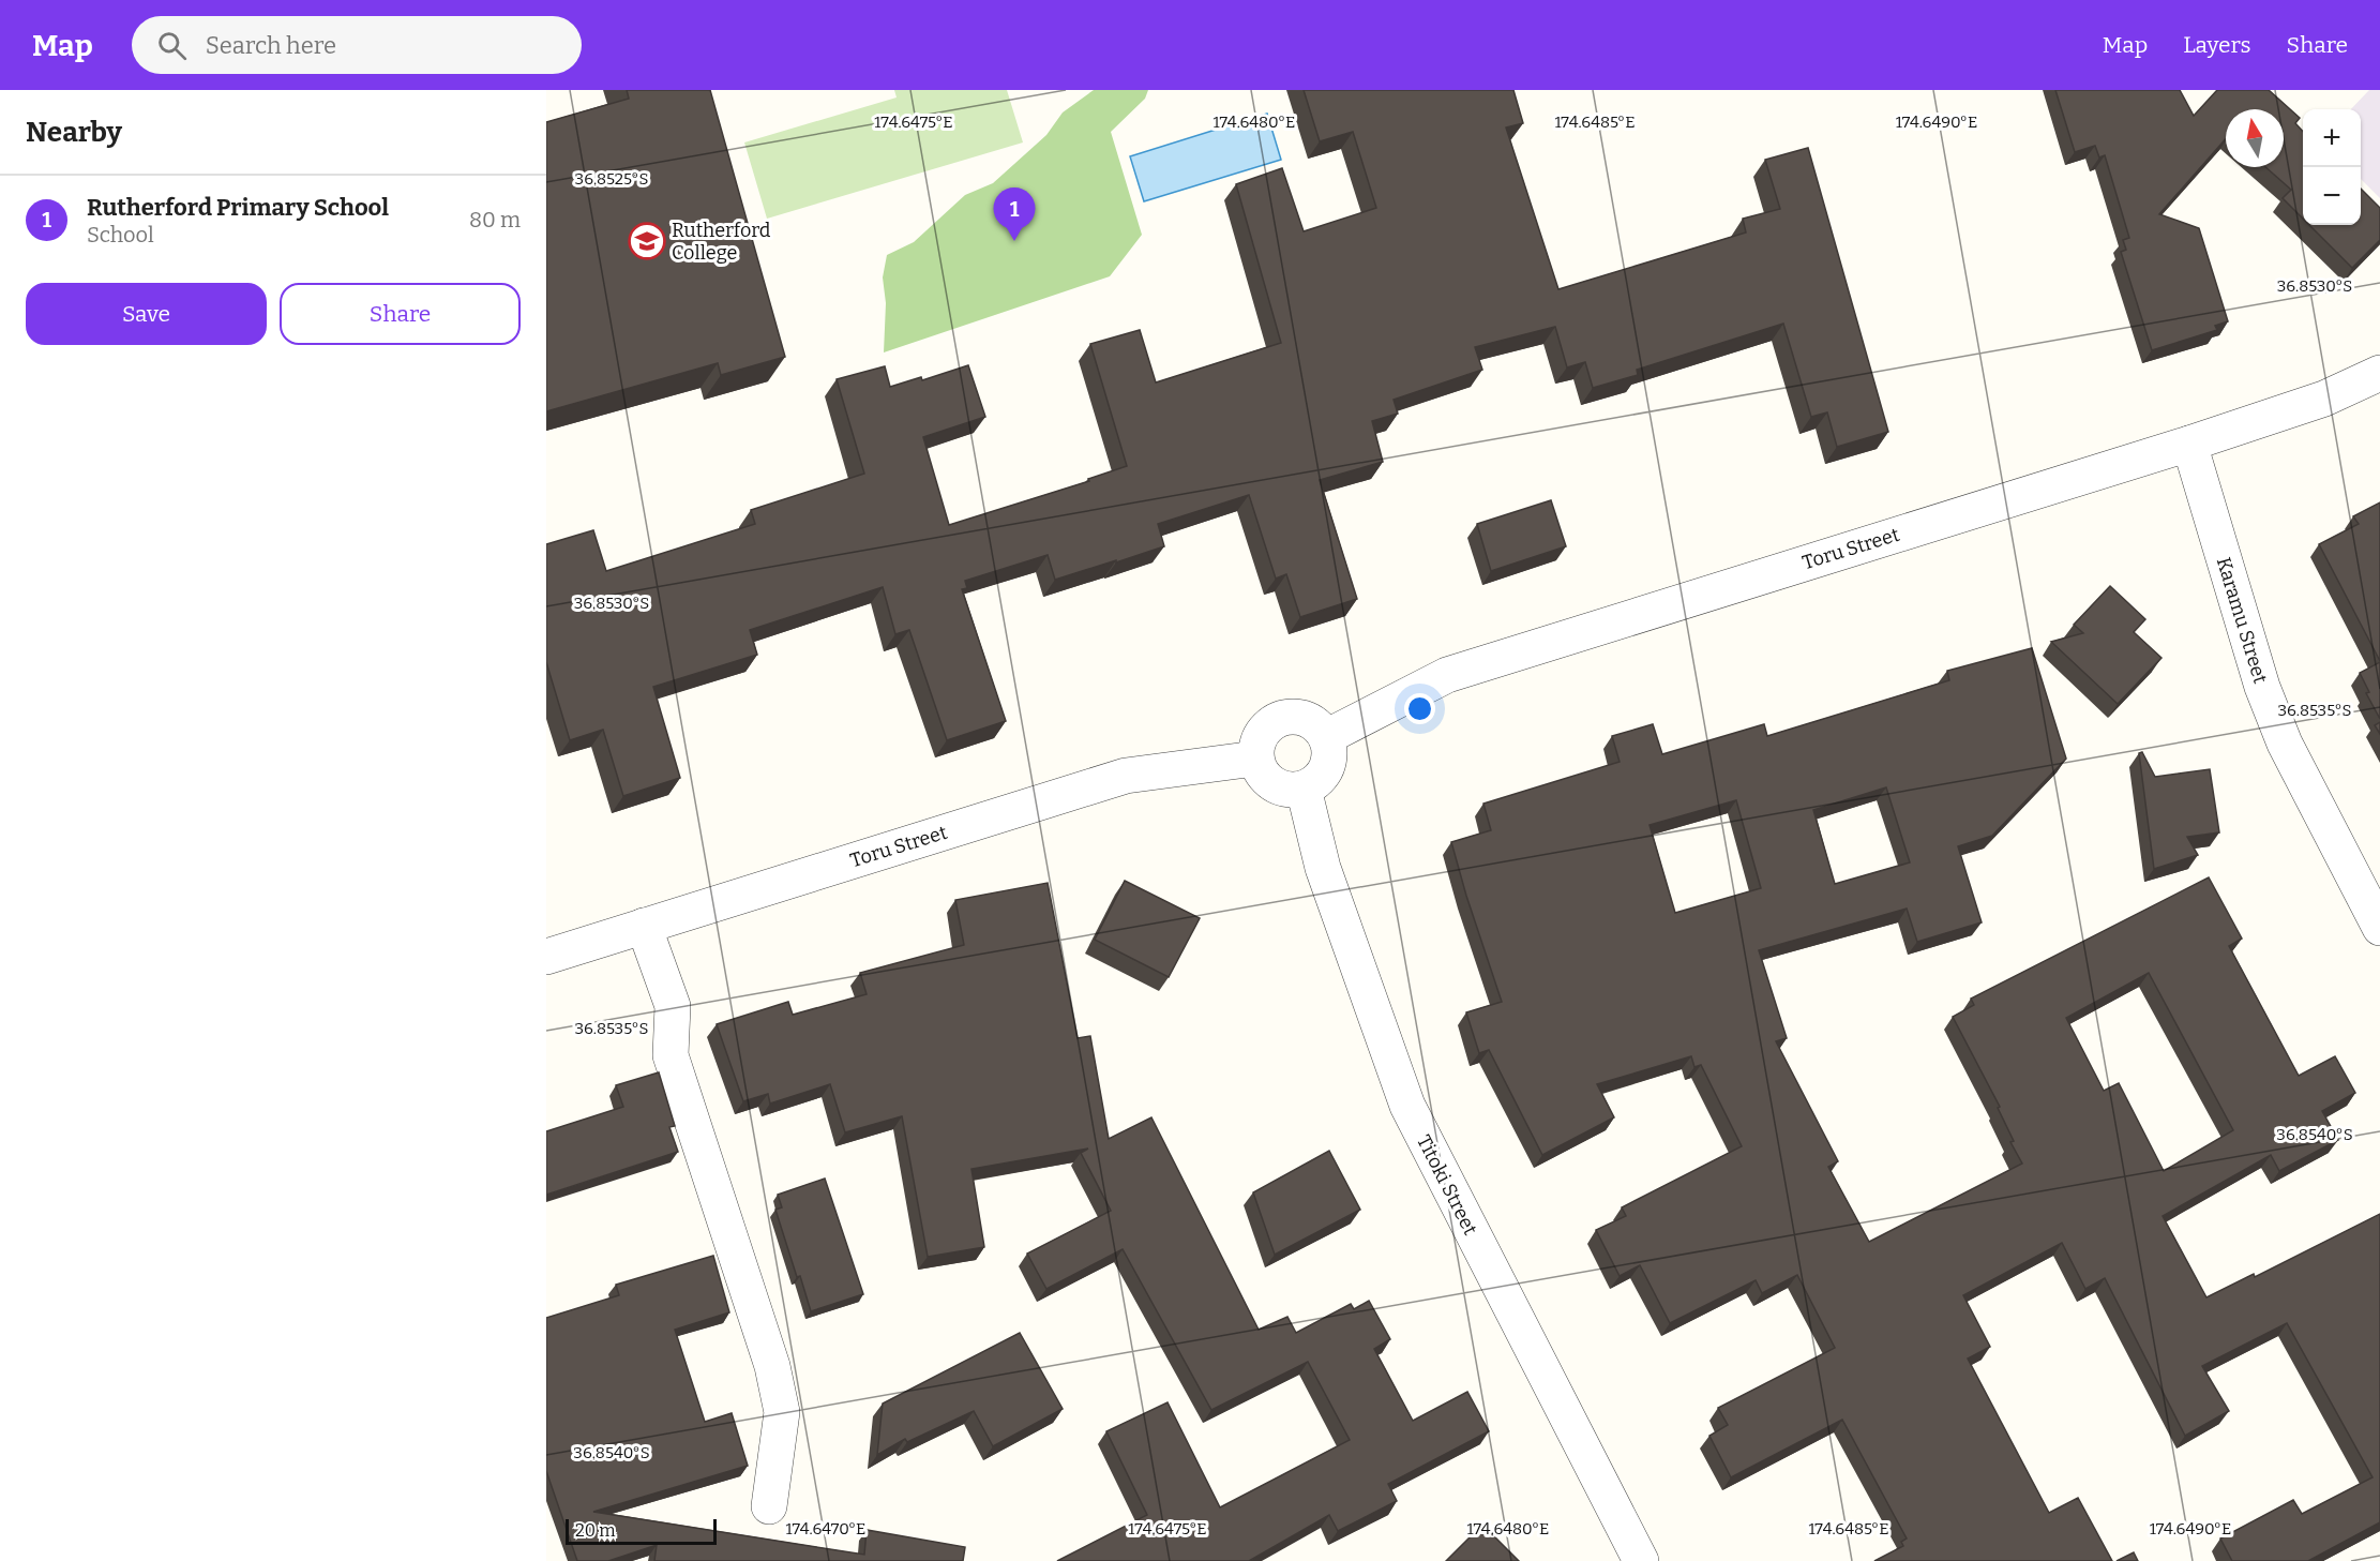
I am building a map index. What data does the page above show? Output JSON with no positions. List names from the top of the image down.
{
  "streets": {
    "street": ["Toru Street", "Karamu Street", "Titoki Street"]
  },
  "crossings": [
    ["Toru Street", "Karamu Street"],
    ["Toru Street", "Titoki Street"]
  ],
  "places": {
    "school or university": ["Rutherford College"]
  },
  "scale_bar": "20 m",
  "north": "top",
  "page": {
    "header": "Map",
    "search": "Search here",
    "nav": ["Map", "Layers", "Share"],
    "heading": "Nearby",
    "map_buttons": ["+", "−"],
    "list": [
      {
        "mark": "1",
        "name": "Rutherford Primary School",
        "note": "School",
        "value": "80 m"
      }
    ],
    "pins": "1",
    "buttons": ["Save", "Share"],
    "scale": "20 m"
  },
  "coordinates": [
    "174.6475°E",
    "174.6480°E",
    "174.6485°E",
    "174.6490°E",
    "36.8525°S",
    "36.8530°S",
    "36.8535°S",
    "36.8540°S",
    "174.6470°E"
  ]
}
